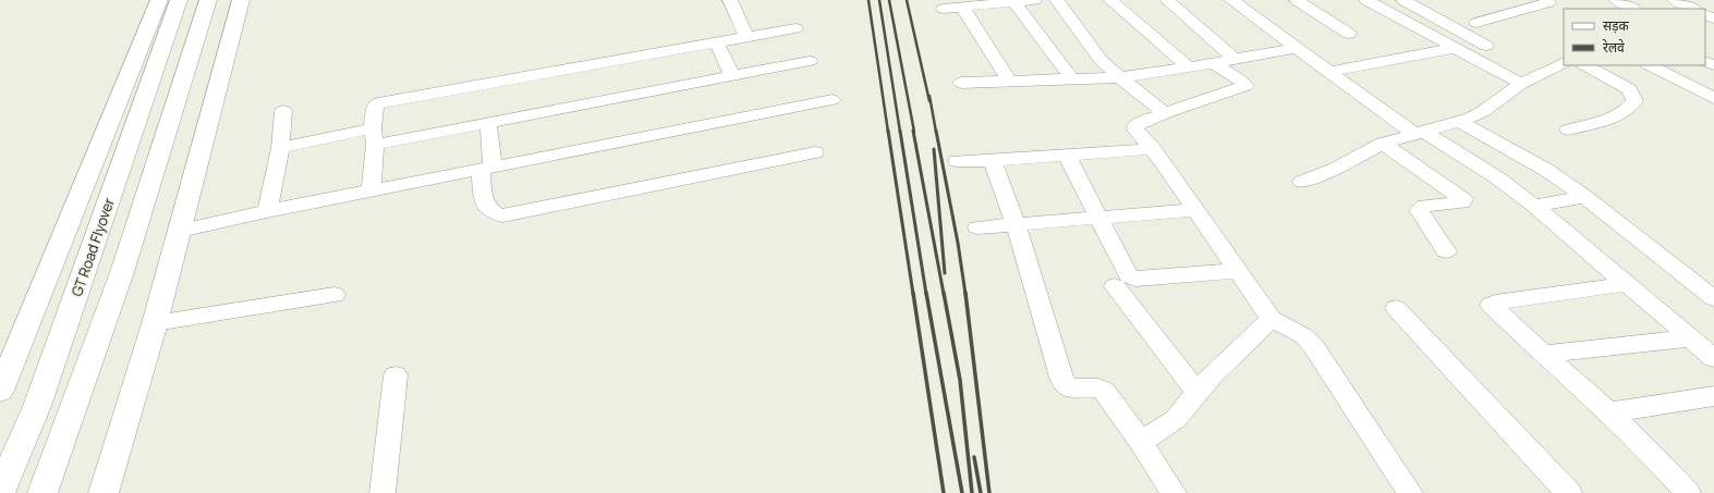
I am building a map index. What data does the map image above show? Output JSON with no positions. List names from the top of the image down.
{
  "streets": {
    "highway": ["GT Road Flyover"]
  },
  "legend": ["सड़क", "रेलवे"]
}
